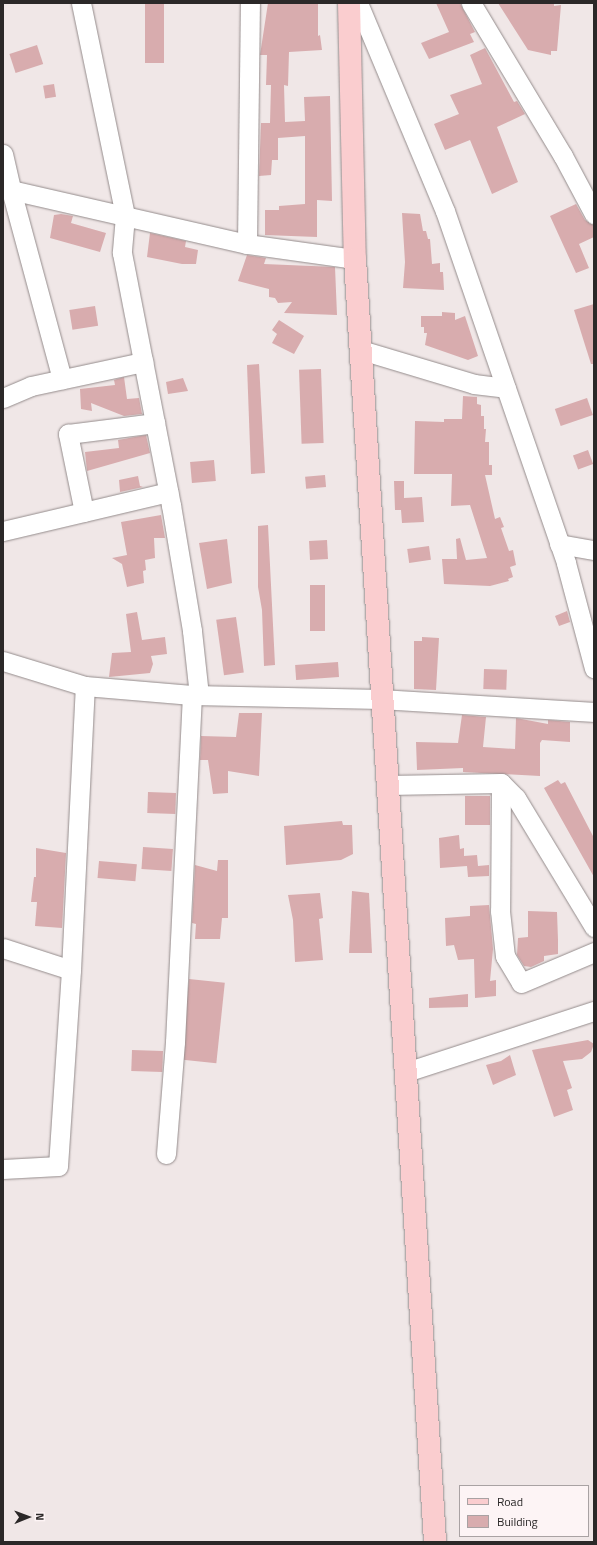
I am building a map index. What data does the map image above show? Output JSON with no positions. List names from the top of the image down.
{
  "legend": ["Road", "Building"],
  "north": "right"
}
